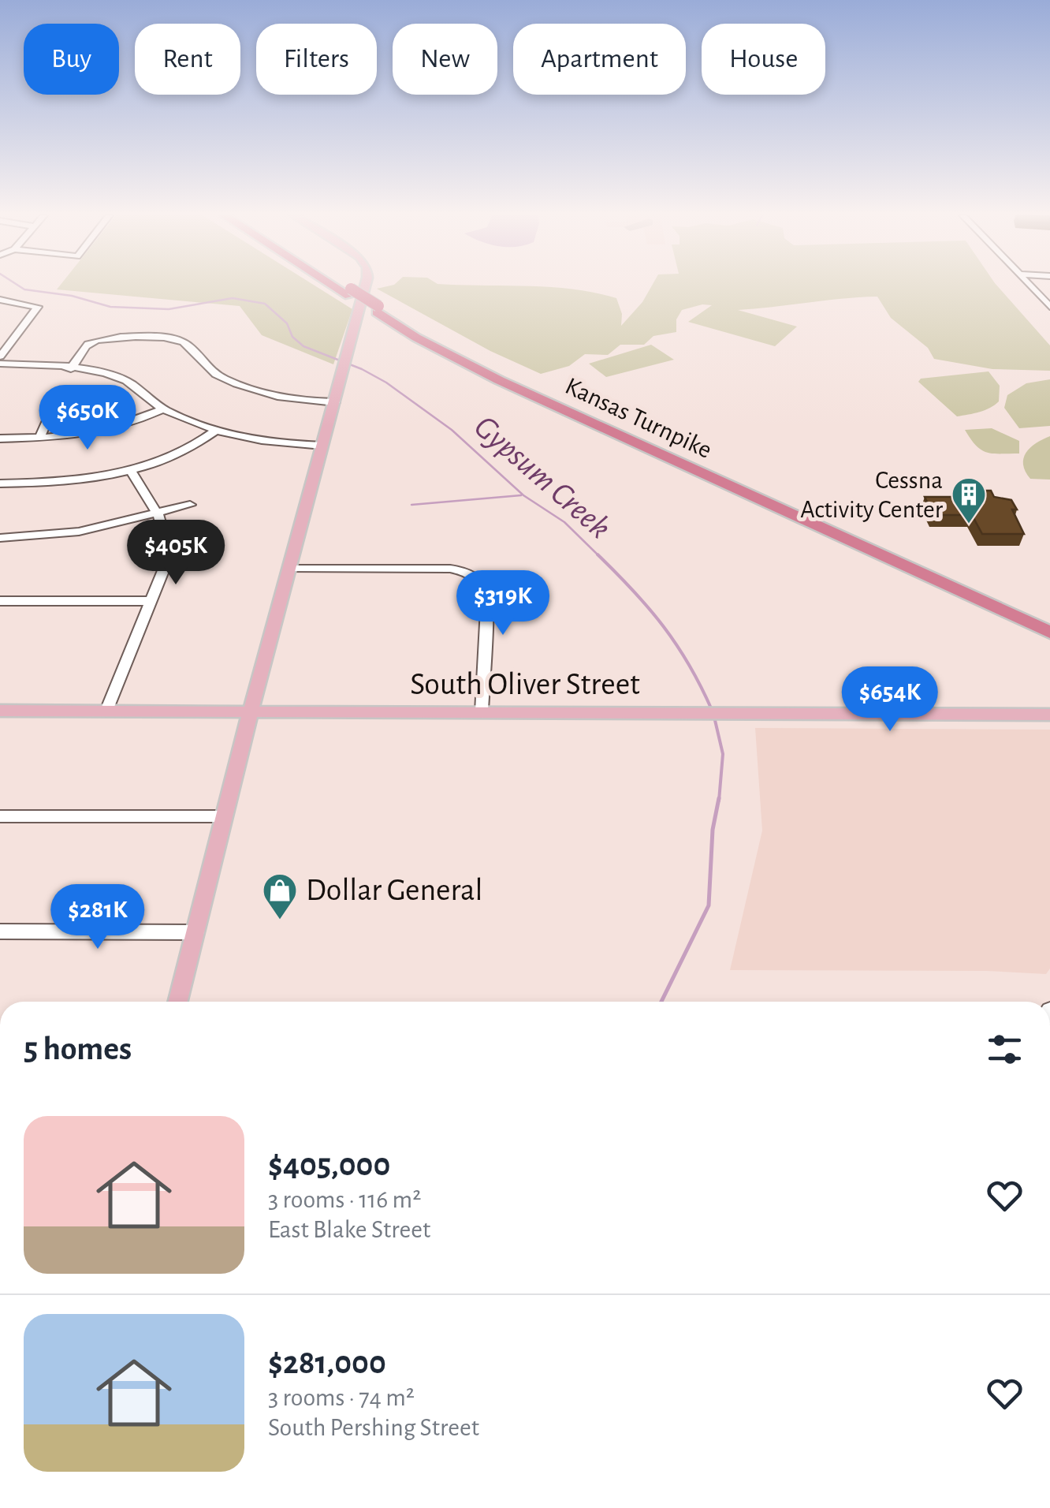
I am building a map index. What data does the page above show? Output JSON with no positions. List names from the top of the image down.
{
  "streets": {
    "highway": ["Kansas Turnpike"],
    "main road": ["South Oliver Street"]
  },
  "water": ["Gypsum Creek"],
  "places": {
    "building": ["Cessna Activity Center"],
    "shop": ["Dollar General"]
  },
  "page": {
    "chip": [
      "Buy",
      "Rent",
      "Filters",
      "New",
      "Apartment",
      "House"
    ],
    "price": [
      "$650K",
      "$405K",
      "$319K",
      "$654K",
      "$281K"
    ],
    "heading": "5 homes",
    "list": [
      {
        "name": "$405,000",
        "note": "3 rooms · 116 m² · East Blake Street"
      },
      {
        "name": "$281,000",
        "note": "3 rooms · 74 m² · South Pershing Street"
      }
    ]
  }
}
